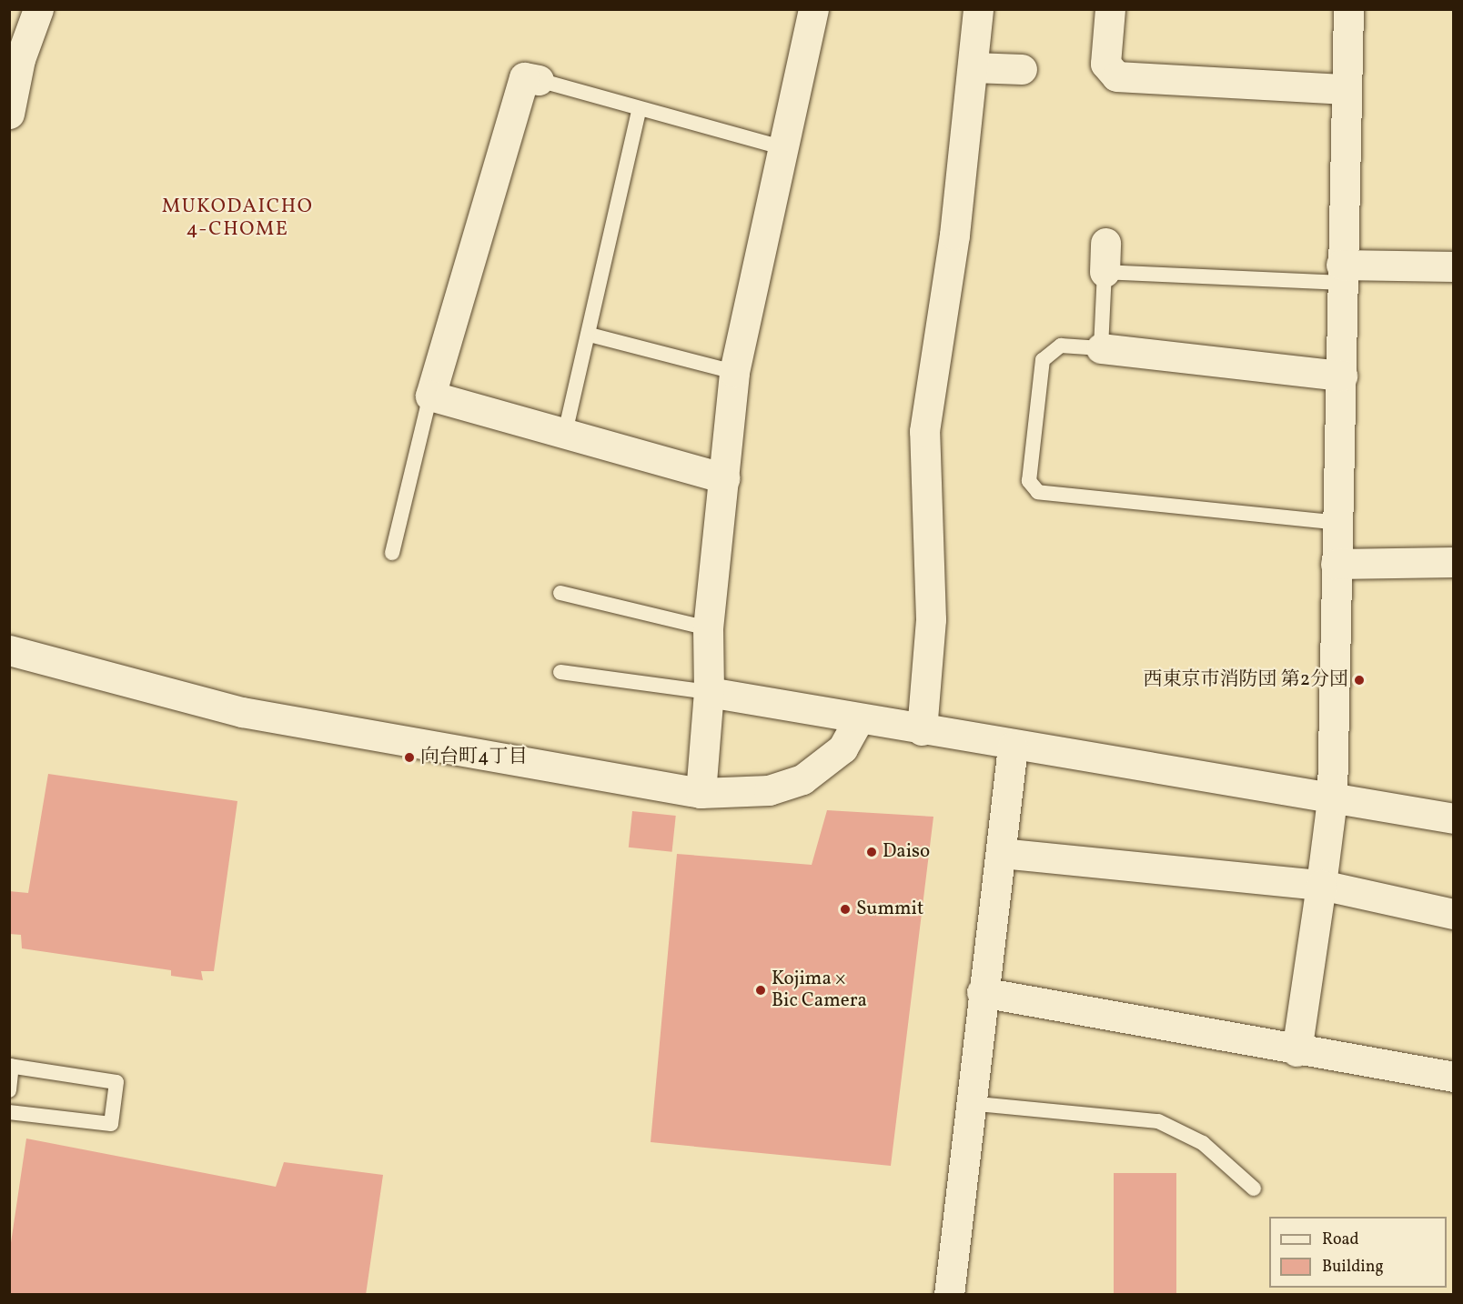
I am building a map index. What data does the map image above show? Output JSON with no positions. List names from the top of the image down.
{
  "districts": ["MUKODAICHO 4-CHOME"],
  "places": [
    "西東京市消防団 第2分団",
    "向台町4丁目",
    "Daiso",
    "Summit",
    "Kojima × Bic Camera"
  ],
  "legend": ["Road", "Building"]
}
